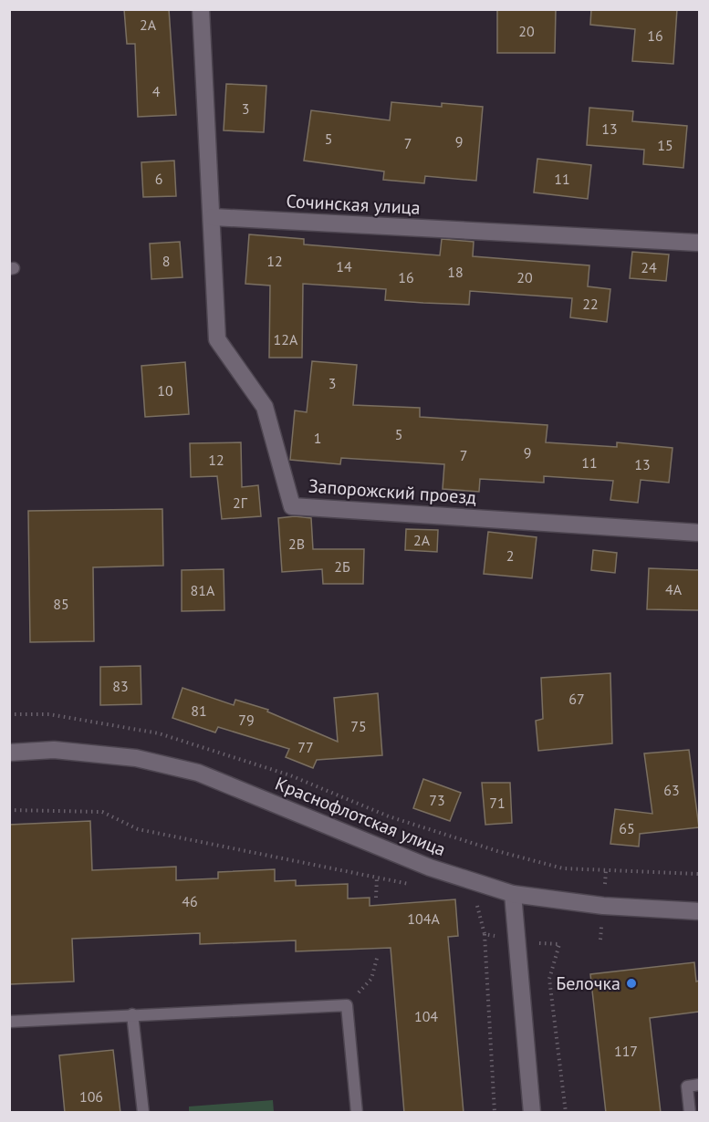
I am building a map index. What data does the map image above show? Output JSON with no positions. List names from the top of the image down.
{
  "streets": {
    "street": ["Сочинская улица", "Запорожский проезд", "Краснофлотская улица"]
  },
  "crossings": [
    ["Сочинская улица", "Запорожский проезд"]
  ],
  "places": ["Белочка"],
  "house_numbers": [
    "2А",
    "20",
    "16",
    "4",
    "3",
    "13",
    "5",
    "9",
    "7",
    "15",
    "6",
    "11",
    "8",
    "12",
    "14",
    "24",
    "18",
    "16",
    "20",
    "22",
    "12А",
    "3",
    "10",
    "5",
    "1",
    "9",
    "7",
    "12",
    "11",
    "13",
    "2Г",
    "2А",
    "2В",
    "2",
    "2Б",
    "4А",
    "81А",
    "85",
    "83",
    "67",
    "81",
    "79",
    "75",
    "77",
    "63",
    "73",
    "71",
    "65",
    "46",
    "104А",
    "104",
    "117",
    "106"
  ]
}
